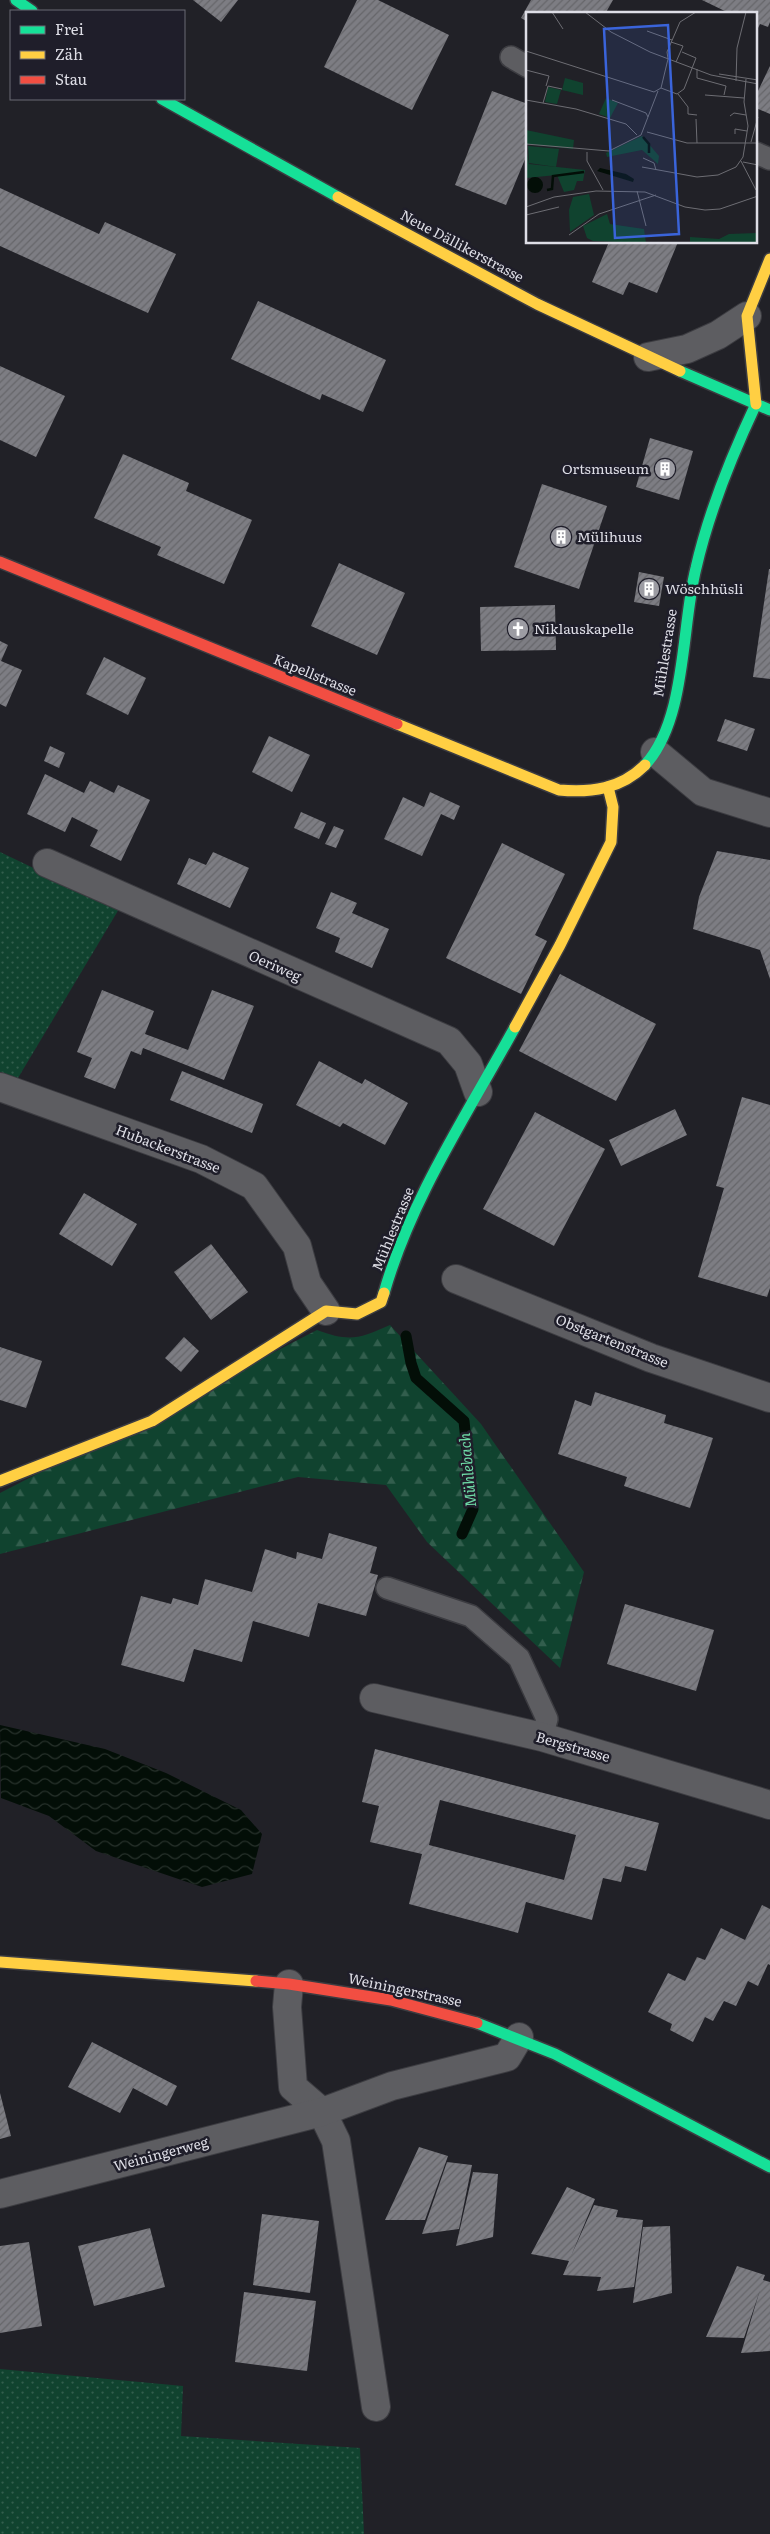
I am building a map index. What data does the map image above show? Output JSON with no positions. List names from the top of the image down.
{
  "streets": {
    "street": [
      "Neue Dällikerstrasse",
      "Mühlestrasse",
      "Kapellstrasse",
      "Oeriweg",
      "Hubackerstrasse",
      "Obstgartenstrasse",
      "Bergstrasse",
      "Weiningerstrasse",
      "Weiningerweg"
    ]
  },
  "crossings": [
    ["Neue Dällikerstrasse", "Mühlestrasse"],
    ["Mühlestrasse", "Kapellstrasse"],
    ["Mühlestrasse", "Oeriweg"],
    ["Mühlestrasse", "Hubackerstrasse"],
    ["Weiningerstrasse", "Weiningerweg"]
  ],
  "water": ["Mühlebach"],
  "places": {
    "building": ["Ortsmuseum", "Mülihuus", "Wöschhüsli"],
    "church": ["Niklauskapelle"]
  },
  "legend": ["Frei", "Zäh", "Stau"]
}
